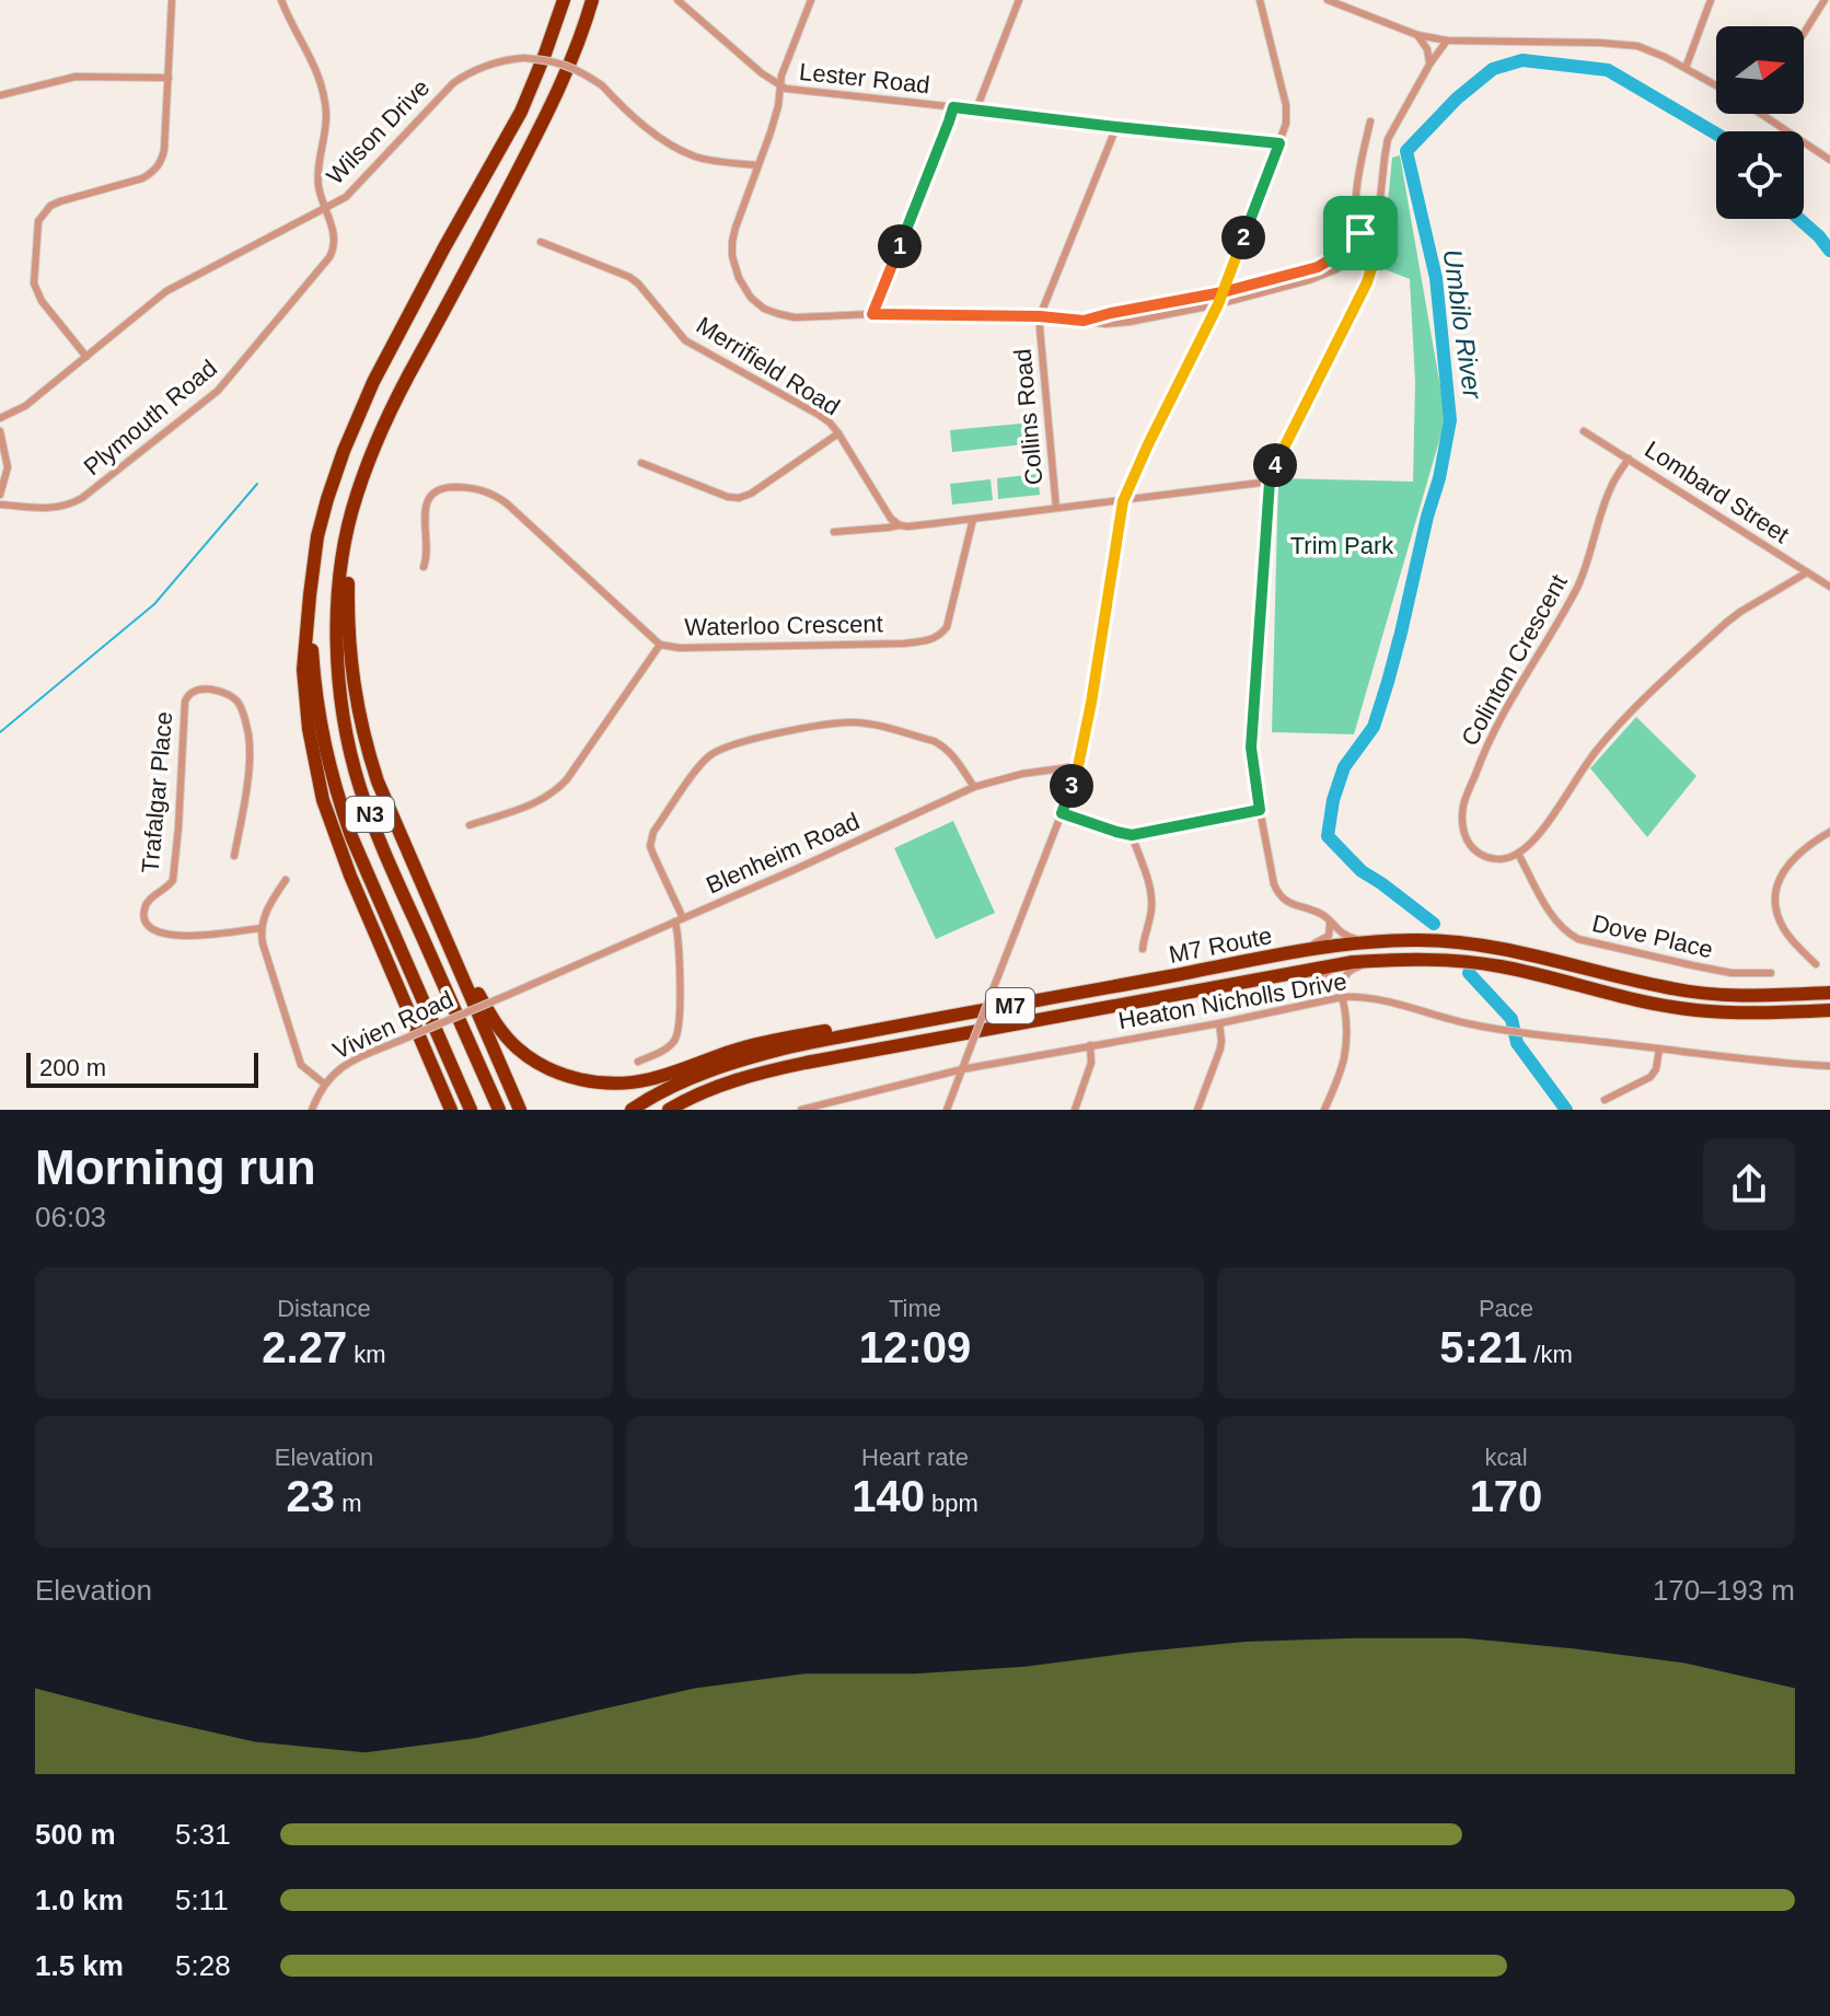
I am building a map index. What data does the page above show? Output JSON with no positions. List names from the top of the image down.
{
  "streets": {
    "highway": ["N3", "M7 Route", "M7"],
    "street": [
      "Lester Road",
      "Wilson Drive",
      "Merrifield Road",
      "Plymouth Road",
      "Collins Road",
      "Lombard Street",
      "Waterloo Crescent",
      "Colinton Crescent",
      "Trafalgar Place",
      "Blenheim Road",
      "Dove Place",
      "Heaton Nicholls Drive",
      "Vivien Road"
    ]
  },
  "crossings": [
    ["Lester Road", "Wilson Drive"],
    ["Lester Road", "Collins Road"],
    ["Wilson Drive", "Plymouth Road"],
    ["Lombard Street", "Colinton Crescent"],
    ["Colinton Crescent", "Dove Place"],
    ["Blenheim Road", "Vivien Road"]
  ],
  "water": ["Umbilo River"],
  "parks": ["Trim Park"],
  "scale_bar": "200 m",
  "north": "right",
  "page": {
    "pins": [
      "2",
      "1",
      "4",
      "3"
    ],
    "scale": "200 m",
    "heading": ["Morning run", "06:03"],
    "stats": [
      ["Distance", "2.27 km"],
      ["Time", "12:09"],
      ["Pace", "5:21 /km"],
      ["Elevation", "23 m"],
      ["Heart rate", "140 bpm"],
      ["kcal", "170"]
    ],
    "chart": ["Elevation", "170–193 m"],
    "list": [
      {
        "name": "500 m",
        "note": "5:31"
      },
      {
        "name": "1.0 km",
        "note": "5:11"
      },
      {
        "name": "1.5 km",
        "note": "5:28"
      }
    ]
  }
}
